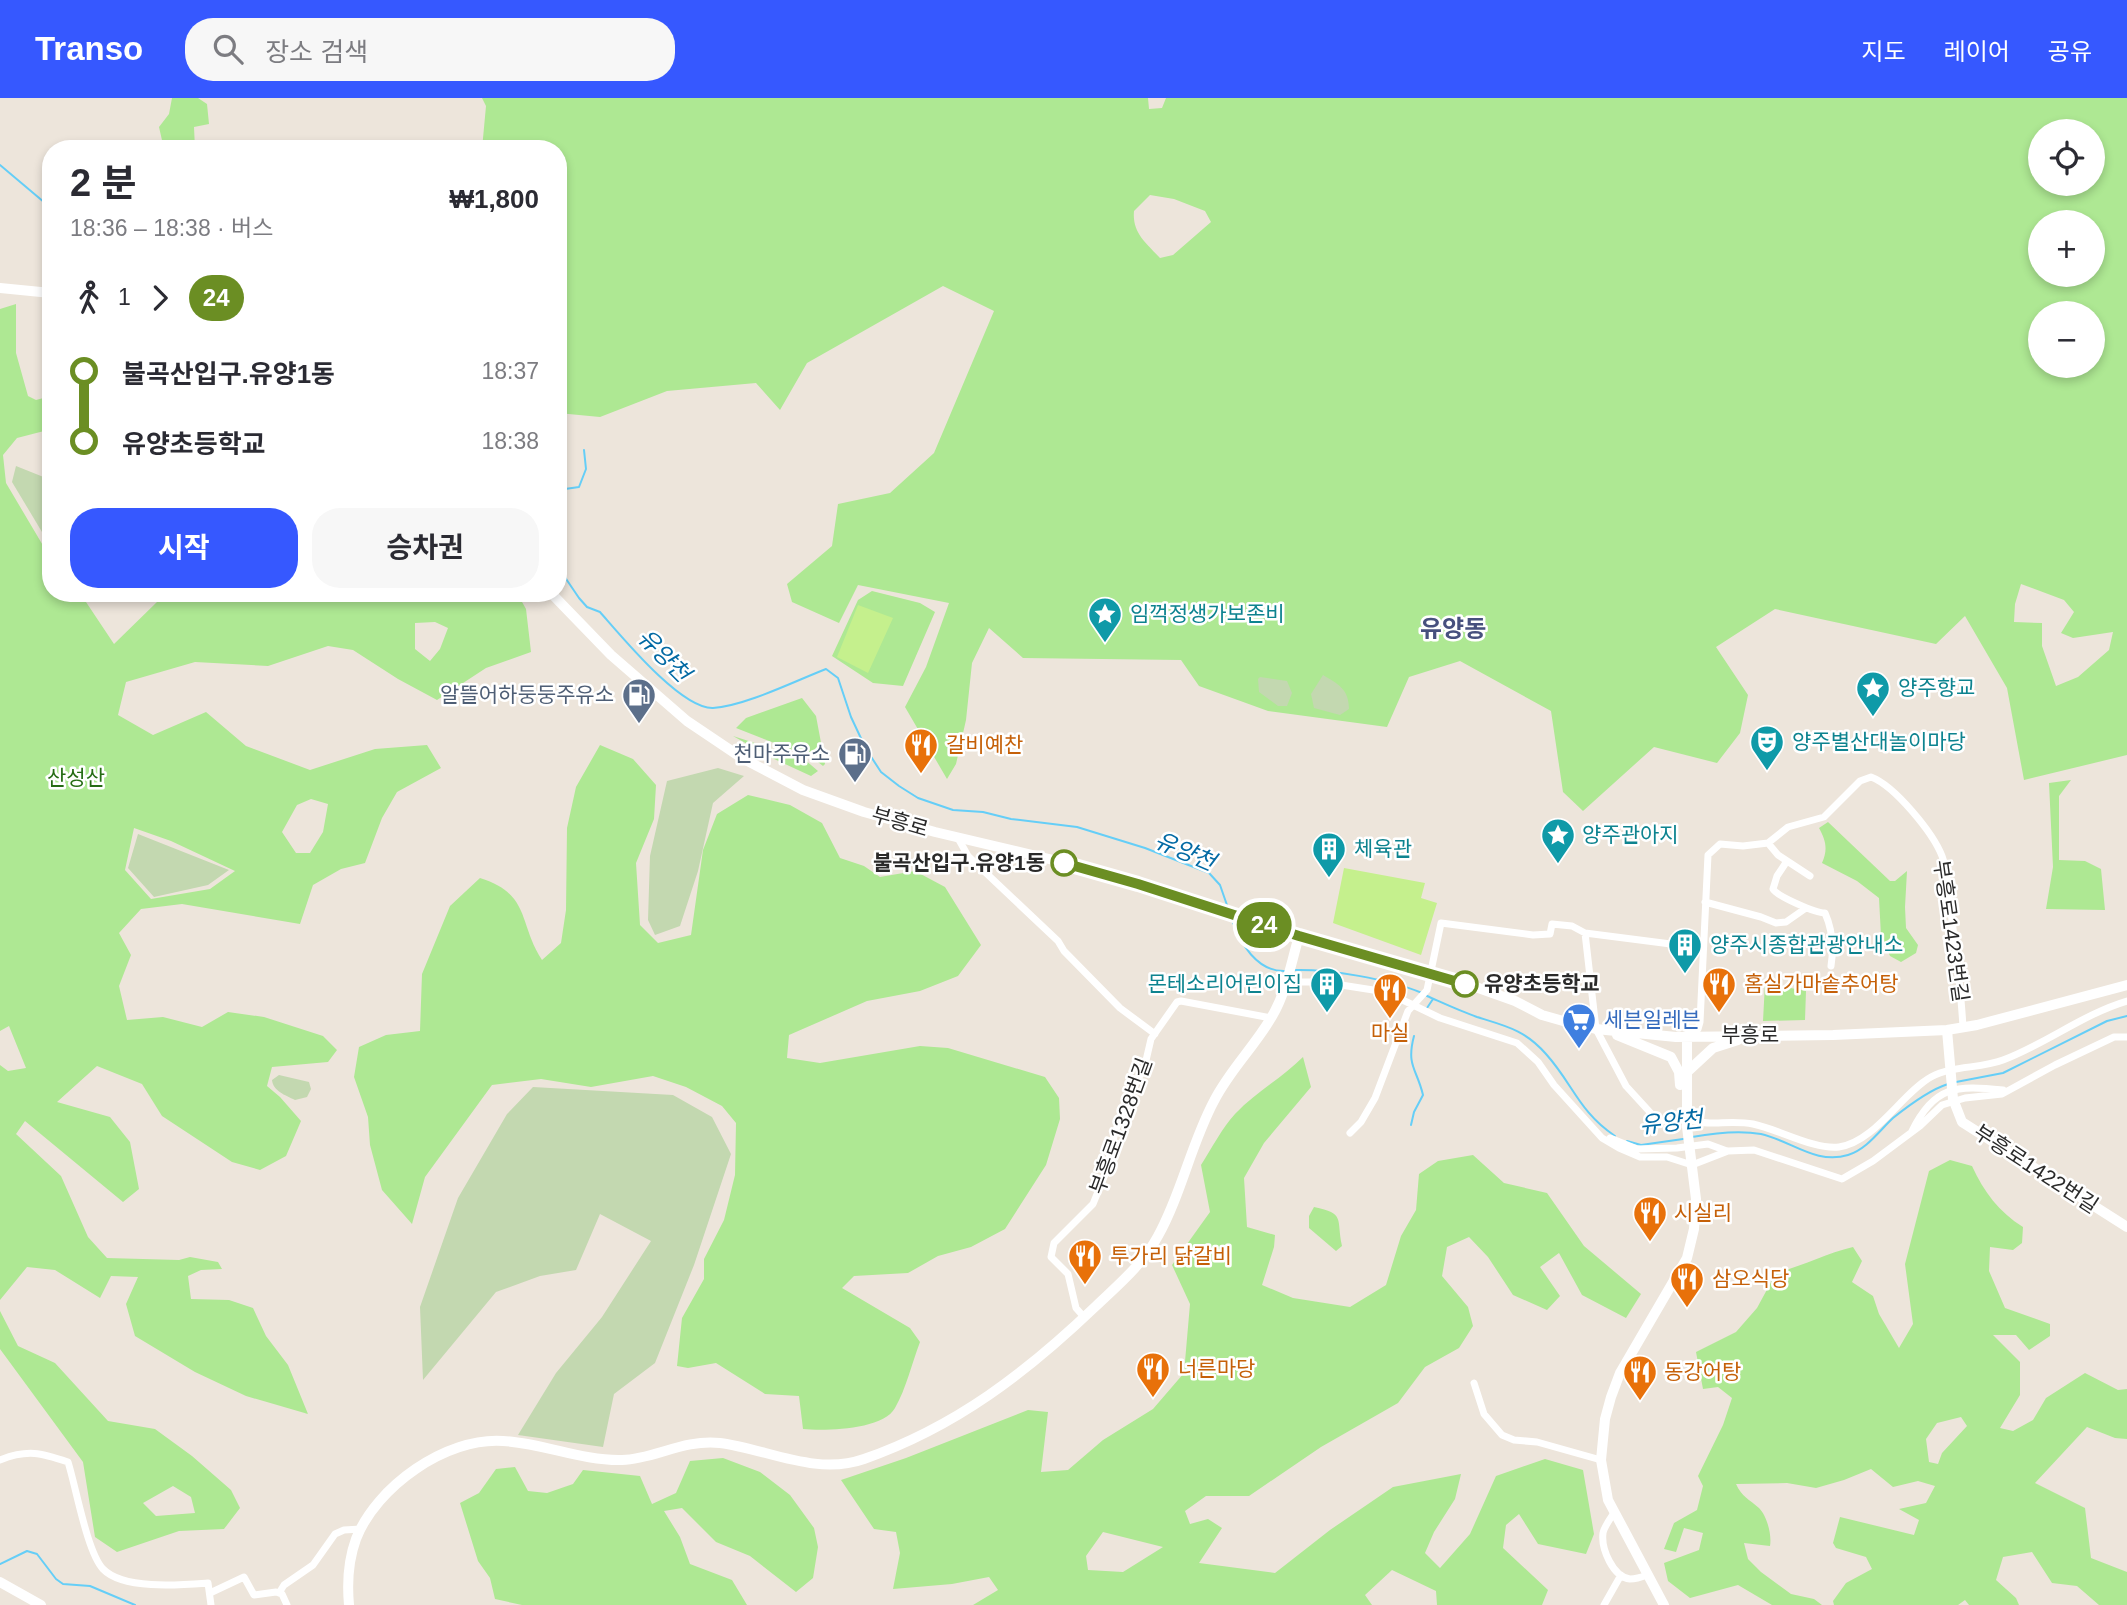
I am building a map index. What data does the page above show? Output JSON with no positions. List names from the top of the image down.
{
  "streets": {
    "street": [
      "부흥로",
      "부흥로1423번길",
      "부흥로1328번길",
      "부흥로1422번길"
    ]
  },
  "crossings": [
    ["부흥로", "부흥로1423번길"],
    ["부흥로", "부흥로1328번길"],
    ["부흥로", "부흥로1422번길"]
  ],
  "districts": ["유양동"],
  "water": ["유양천"],
  "parks": ["산성산"],
  "places": {
    "place": ["임꺽정생가보존비", "양주향교", "양주관아지"],
    "fuel station": ["알뜰어하둥둥주유소", "천마주유소"],
    "theatre": ["양주별산대놀이마당"],
    "restaurant": [
      "갈비예찬",
      "홈실가마솥추어탕",
      "마실",
      "시실리",
      "투가리 닭갈비",
      "삼오식당",
      "너른마당",
      "동강어탕"
    ],
    "other": ["불곡산입구.유양1동", "유양초등학교"],
    "building": ["체육관", "양주시종합관광안내소", "몬테소리어린이집"],
    "supermarket": ["세븐일레븐"]
  },
  "lines": ["bus line 24"],
  "page": {
    "header": "Transo",
    "search": "장소 검색",
    "nav": ["지도", "레이어", "공유"],
    "on_map": "24",
    "map_buttons": ["+", "−"],
    "heading": ["2 분", "18:36 – 18:38 · 버스", "₩1,800"],
    "legs": ["1", "24"],
    "list": [
      {
        "name": "불곡산입구.유양1동",
        "value": "18:37"
      },
      {
        "name": "유양초등학교",
        "value": "18:38"
      }
    ],
    "buttons": ["시작", "승차권"]
  }
}
